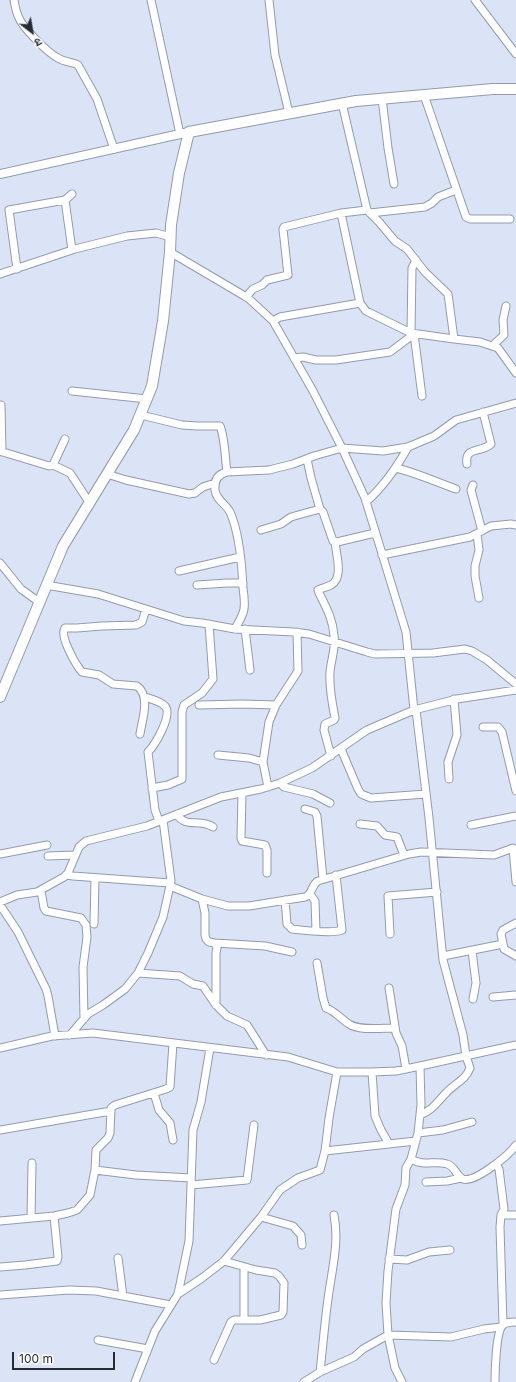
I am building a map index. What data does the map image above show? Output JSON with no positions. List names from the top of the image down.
{
  "scale_bar": "100 m",
  "north": "bottom right"
}
